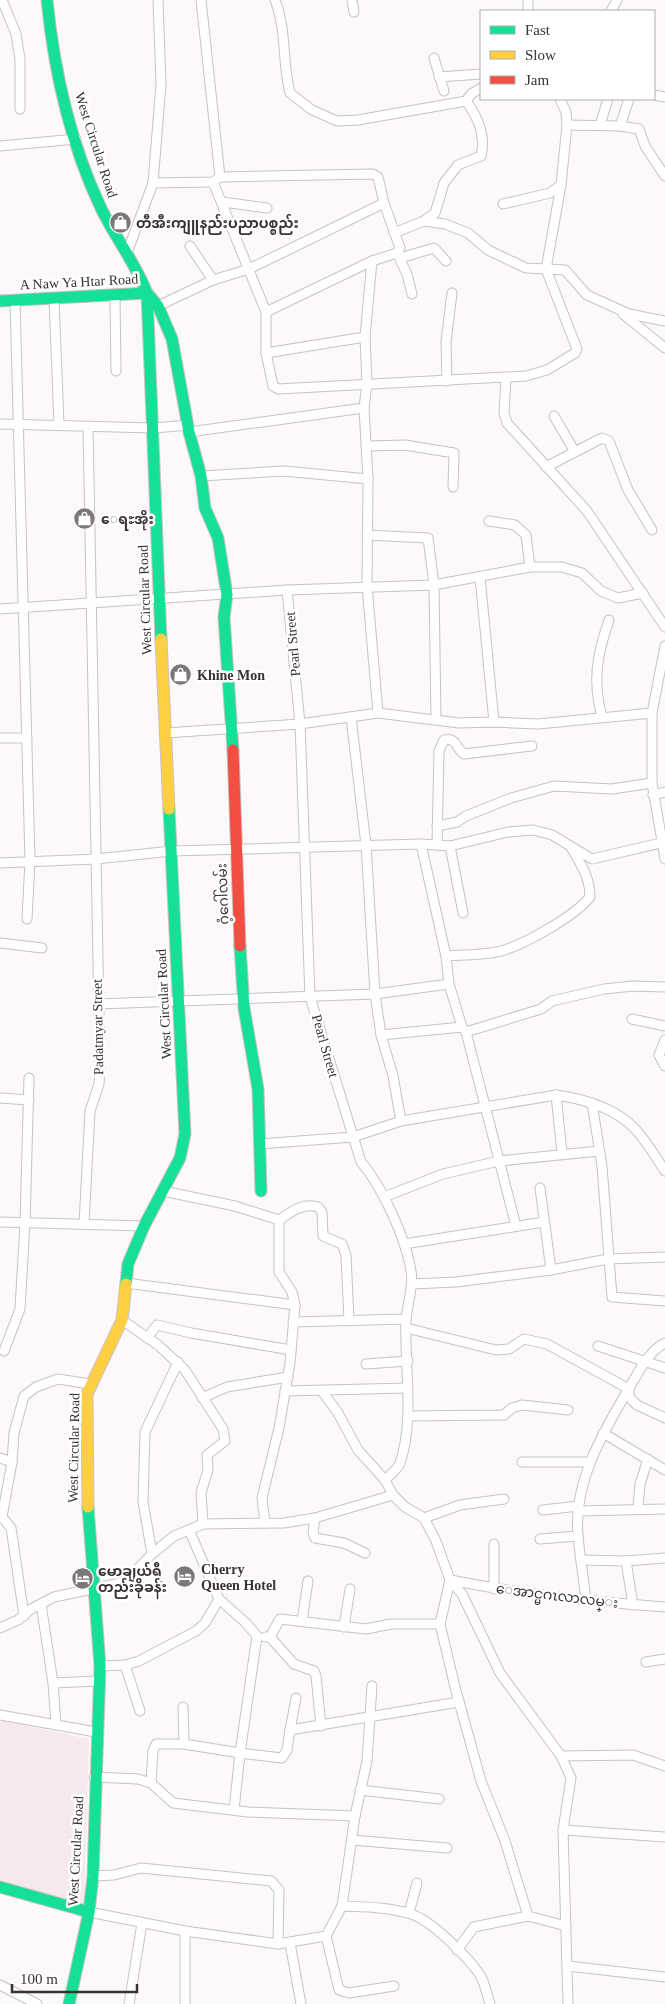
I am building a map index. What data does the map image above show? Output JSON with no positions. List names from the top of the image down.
{
  "streets": {
    "street": [
      "West Circular Road",
      "A Naw Ya Htar Road",
      "Pearl Street",
      "ဂံ့ဂေါ်လမ်း",
      "Padatmyar Street",
      "ေအာင္မဂၤလာလမ္း"
    ]
  },
  "crossings": [
    ["West Circular Road", "A Naw Ya Htar Road"],
    ["A Naw Ya Htar Road", "ဂံ့ဂေါ်လမ်း"]
  ],
  "places": {
    "shop": ["တီအီးကျူနည်းပညာပစ္စည်း", "ေရႊအိုး", "Khine Mon"],
    "hotel": ["Cherry Queen Hotel", "မောချယ်ရီ တည်းခိုခန်း"]
  },
  "legend": ["Fast", "Slow", "Jam"],
  "scale_bar": "100 m"
}
